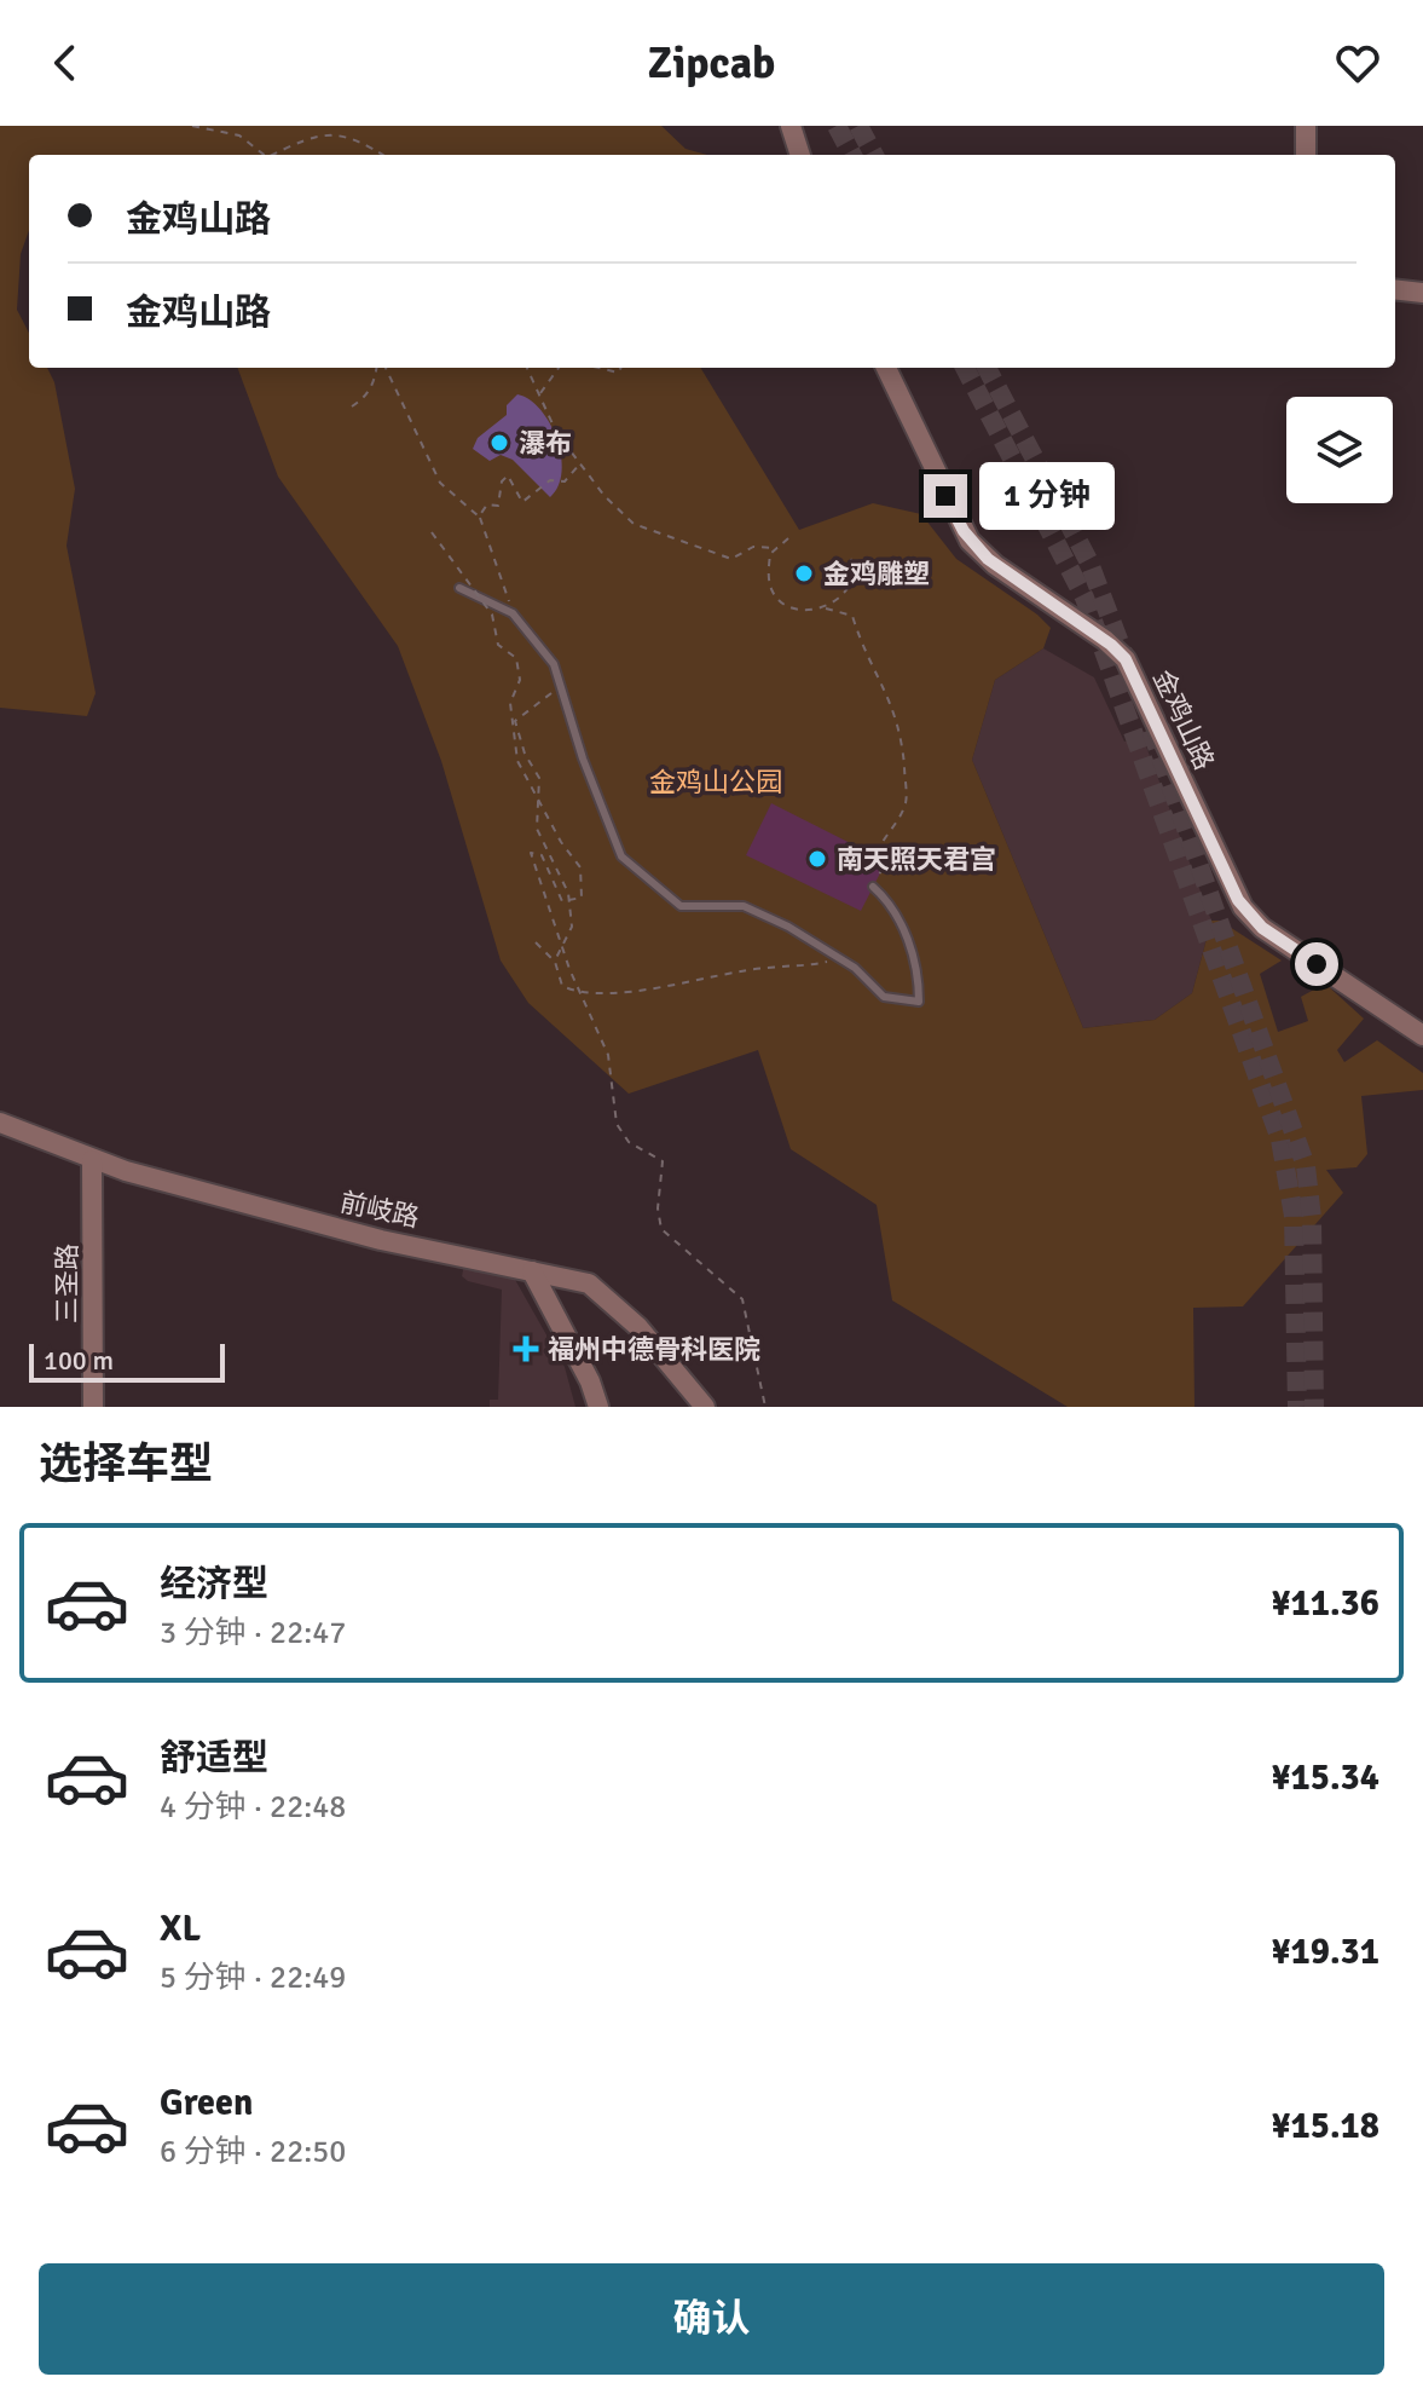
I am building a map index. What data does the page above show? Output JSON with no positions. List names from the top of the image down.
{
  "streets": {
    "street": ["金鸡山路", "前岐路", "三圣路"]
  },
  "crossings": [
    ["前岐路", "三圣路"]
  ],
  "parks": ["金鸡山公园"],
  "places": {
    "other": ["瀑布", "金鸡雕塑", "南天照天君宫"],
    "health": ["福州中德骨科医院"]
  },
  "scale_bar": "100 m",
  "page": {
    "header": "Zipcab",
    "banner": ["金鸡山路", "金鸡山路"],
    "bubble": "1 分钟",
    "scale": "100 m",
    "heading": "选择车型",
    "list": [
      {
        "name": "经济型",
        "note": "3 分钟 · 22:47",
        "value": "¥11.36"
      },
      {
        "name": "舒适型",
        "note": "4 分钟 · 22:48",
        "value": "¥15.34"
      },
      {
        "name": "XL",
        "note": "5 分钟 · 22:49",
        "value": "¥19.31"
      },
      {
        "name": "Green",
        "note": "6 分钟 · 22:50",
        "value": "¥15.18"
      }
    ],
    "buttons": "确认"
  }
}
